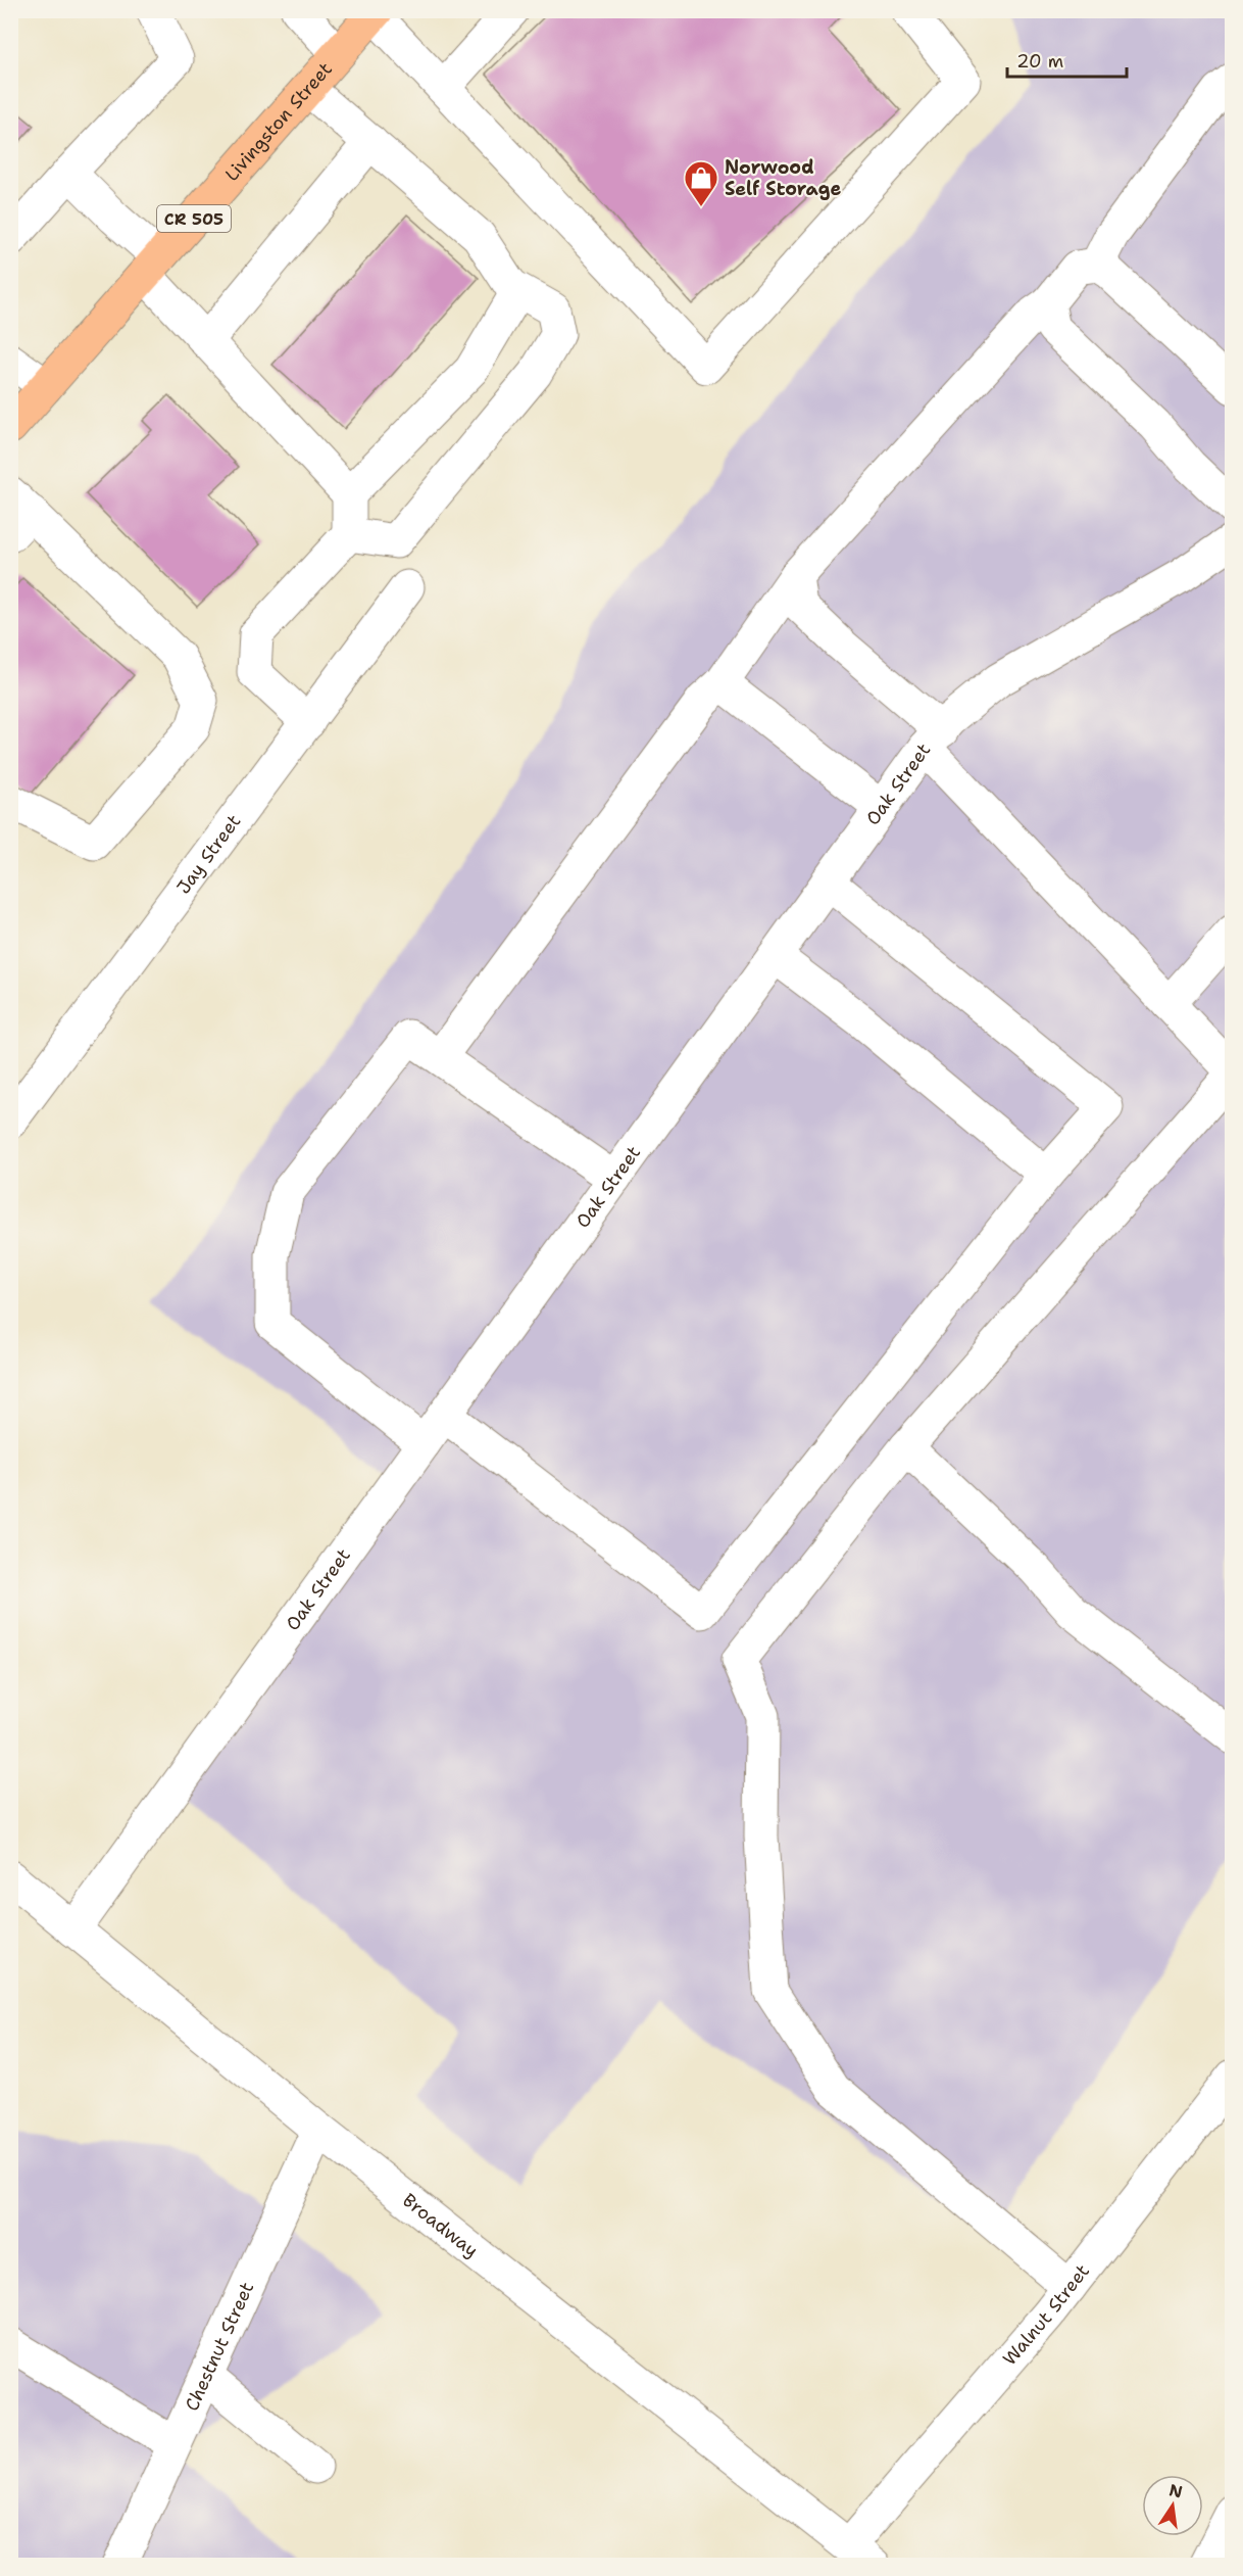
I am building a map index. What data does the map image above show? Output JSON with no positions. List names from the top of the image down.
{
  "streets": {
    "main road": ["Livingston Street", "CR 505"],
    "street": [
      "Oak Street",
      "Jay Street",
      "Broadway",
      "Walnut Street",
      "Chestnut Street"
    ]
  },
  "crossings": [
    ["Oak Street", "Broadway"],
    ["Broadway", "Walnut Street"],
    ["Broadway", "Chestnut Street"]
  ],
  "places": {
    "shop": ["Norwood Self Storage"]
  },
  "scale_bar": "20 m",
  "north": "top"
}
